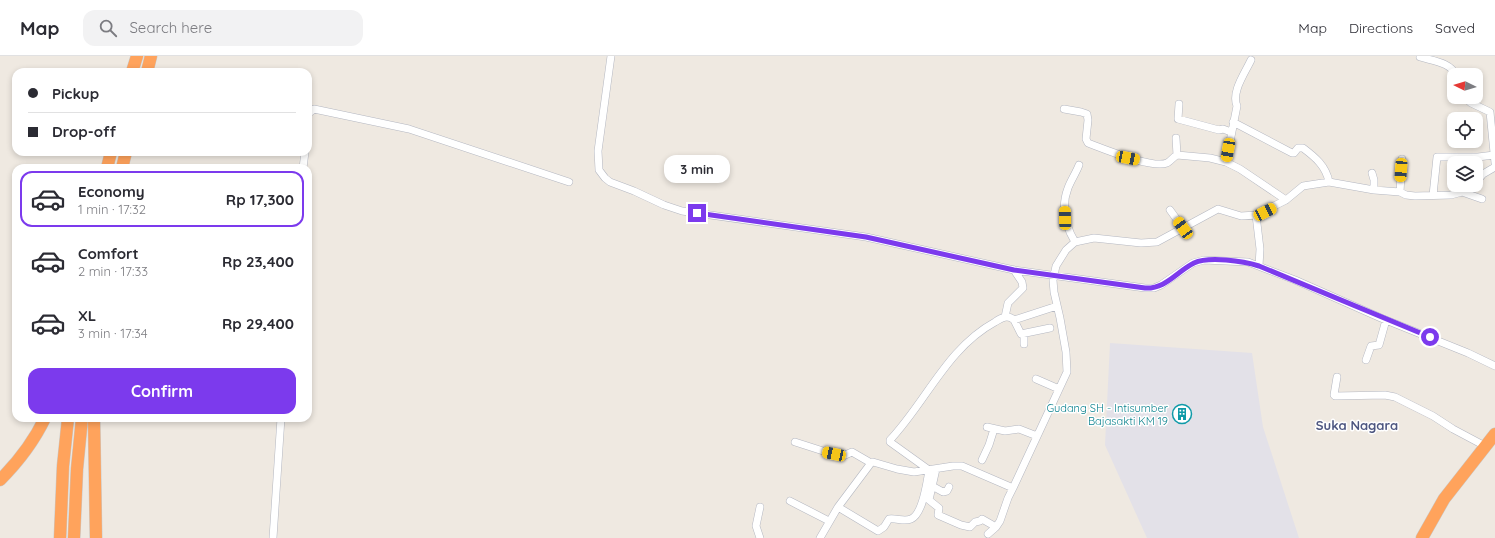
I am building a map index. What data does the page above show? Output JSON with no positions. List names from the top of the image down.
{
  "districts": ["Suka Nagara"],
  "places": {
    "building": ["Gudang SH - Intisumber Bajasakti KM 19"]
  },
  "north": "left",
  "page": {
    "header": "Map",
    "search": "Search here",
    "nav": ["Map", "Directions", "Saved"],
    "banner": ["Pickup", "Drop-off"],
    "bubble": "3 min",
    "list": [
      {
        "name": "Economy",
        "note": "1 min · 17:32",
        "value": "Rp 17,300"
      },
      {
        "name": "Comfort",
        "note": "2 min · 17:33",
        "value": "Rp 23,400"
      },
      {
        "name": "XL",
        "note": "3 min · 17:34",
        "value": "Rp 29,400"
      }
    ],
    "buttons": "Confirm"
  }
}
